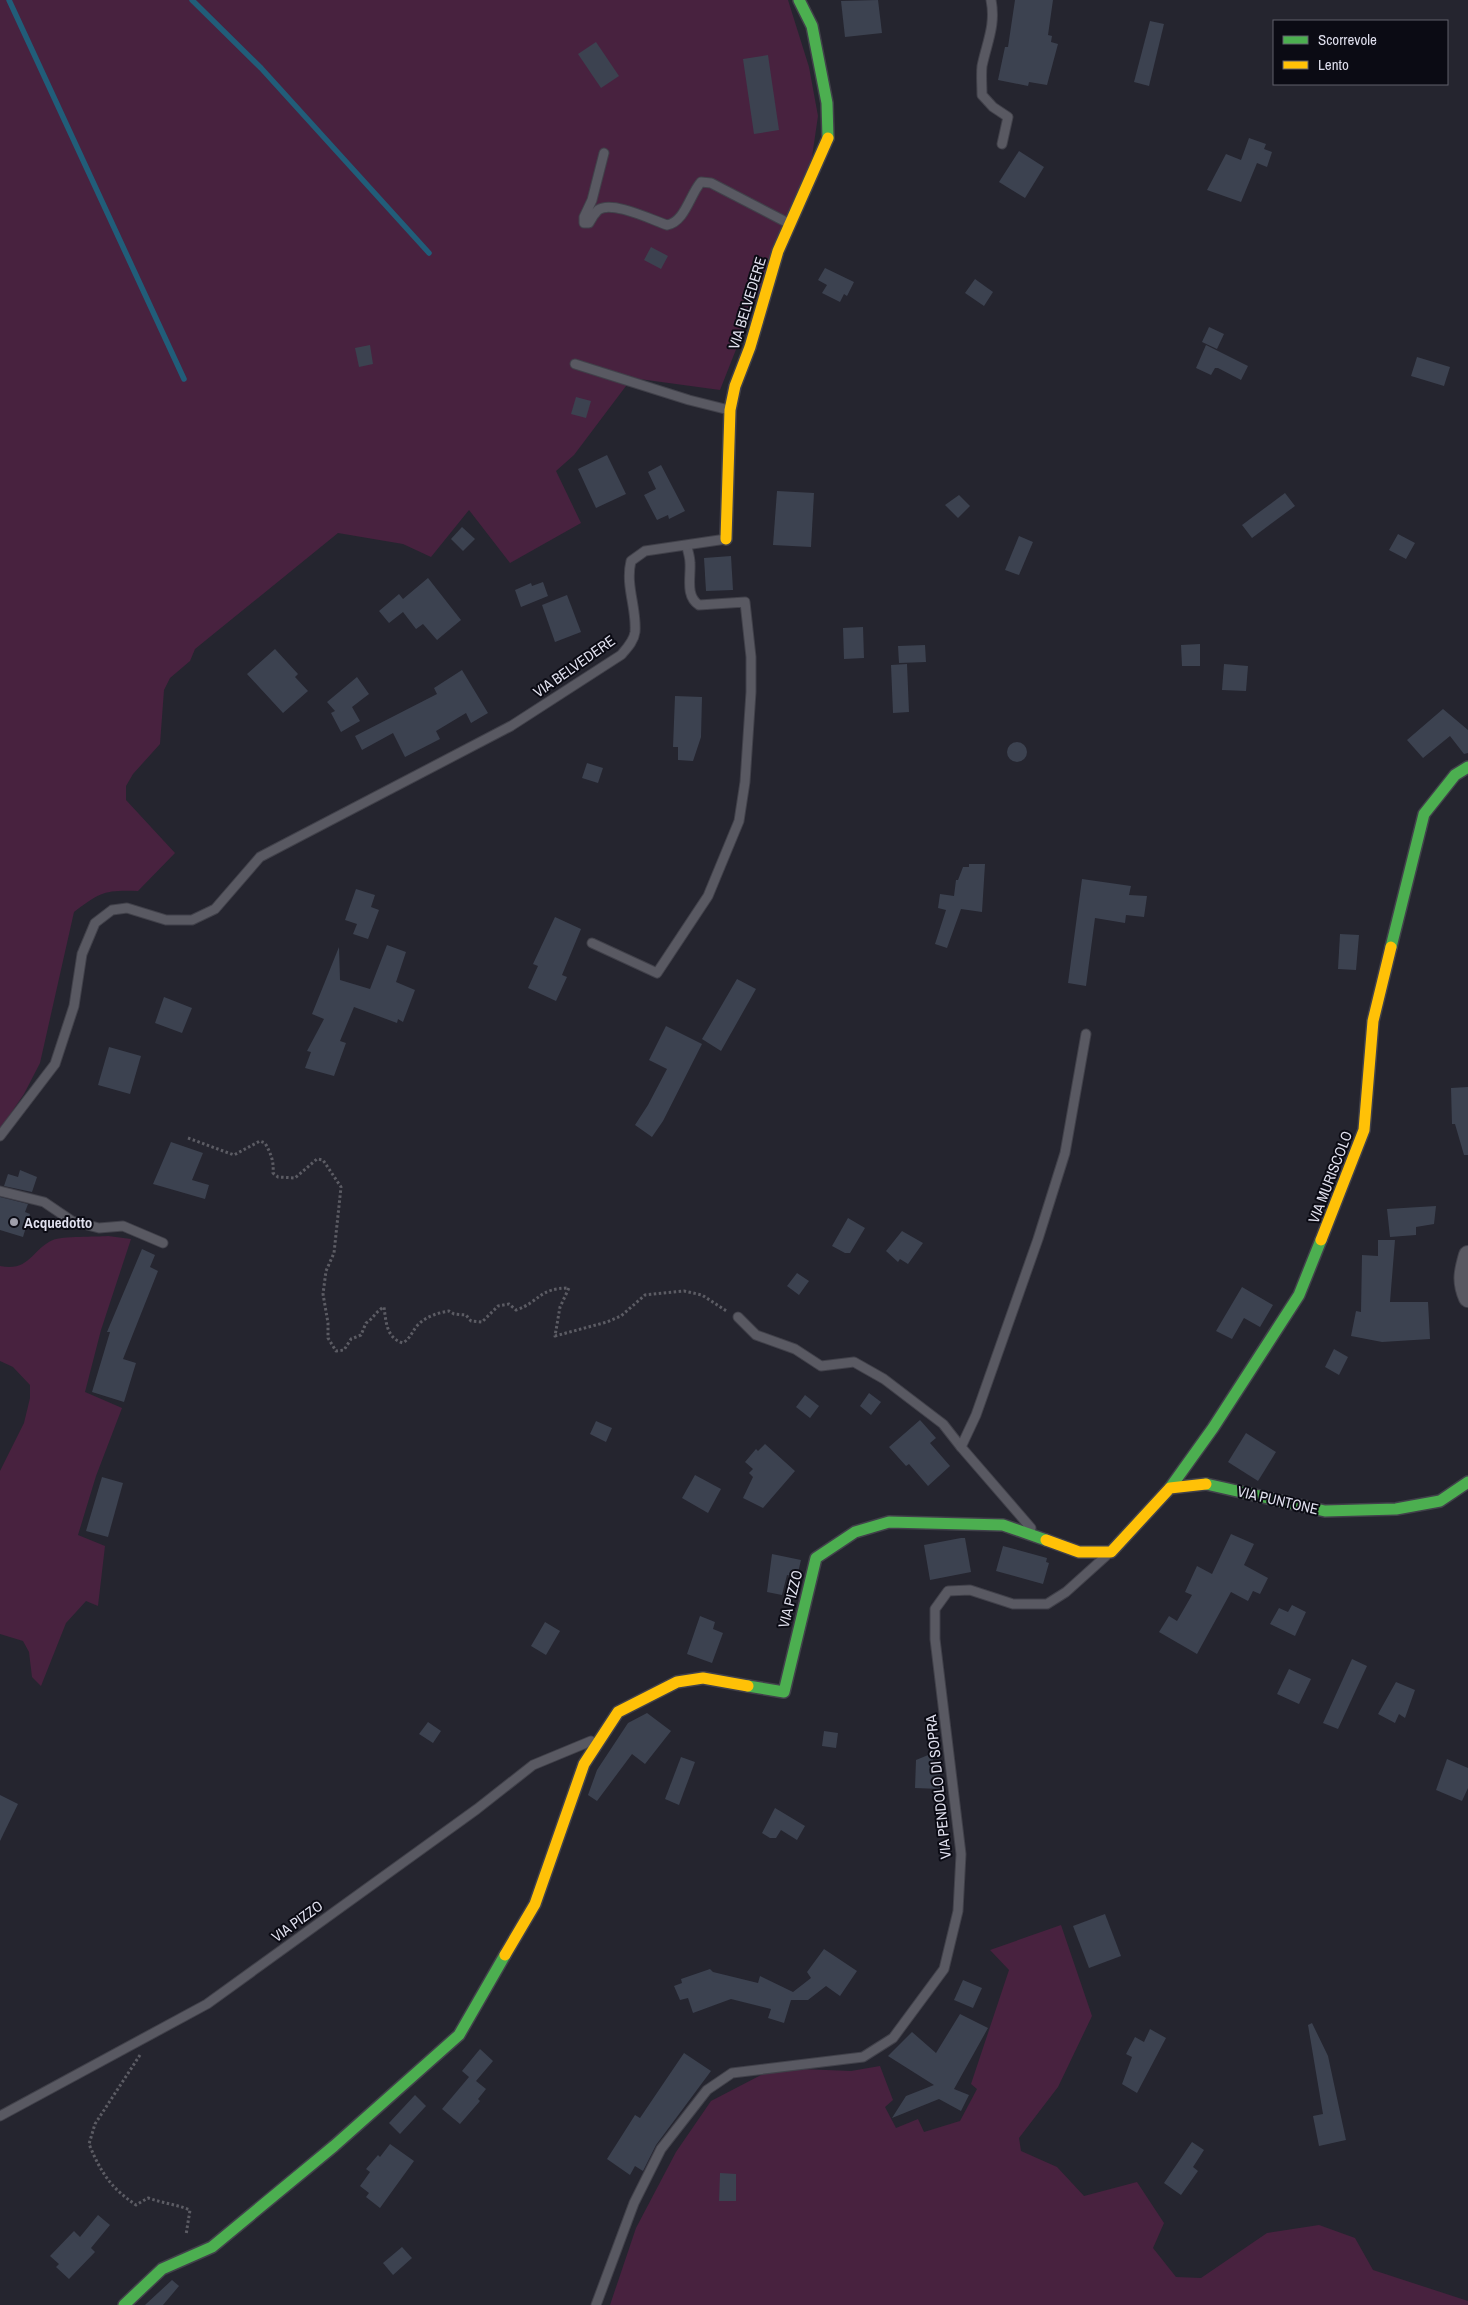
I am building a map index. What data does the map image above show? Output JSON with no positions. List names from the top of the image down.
{
  "streets": {
    "street": [
      "VIA BELVEDERE",
      "VIA MURISCOLO",
      "VIA PUNTONE",
      "VIA PIZZO"
    ],
    "lane": ["VIA PENDOLO DI SOPRA"]
  },
  "crossings": [
    ["VIA MURISCOLO", "VIA PUNTONE"],
    ["VIA PIZZO", "VIA PENDOLO DI SOPRA"]
  ],
  "places": ["Acquedotto"],
  "legend": ["Scorrevole", "Lento"]
}
